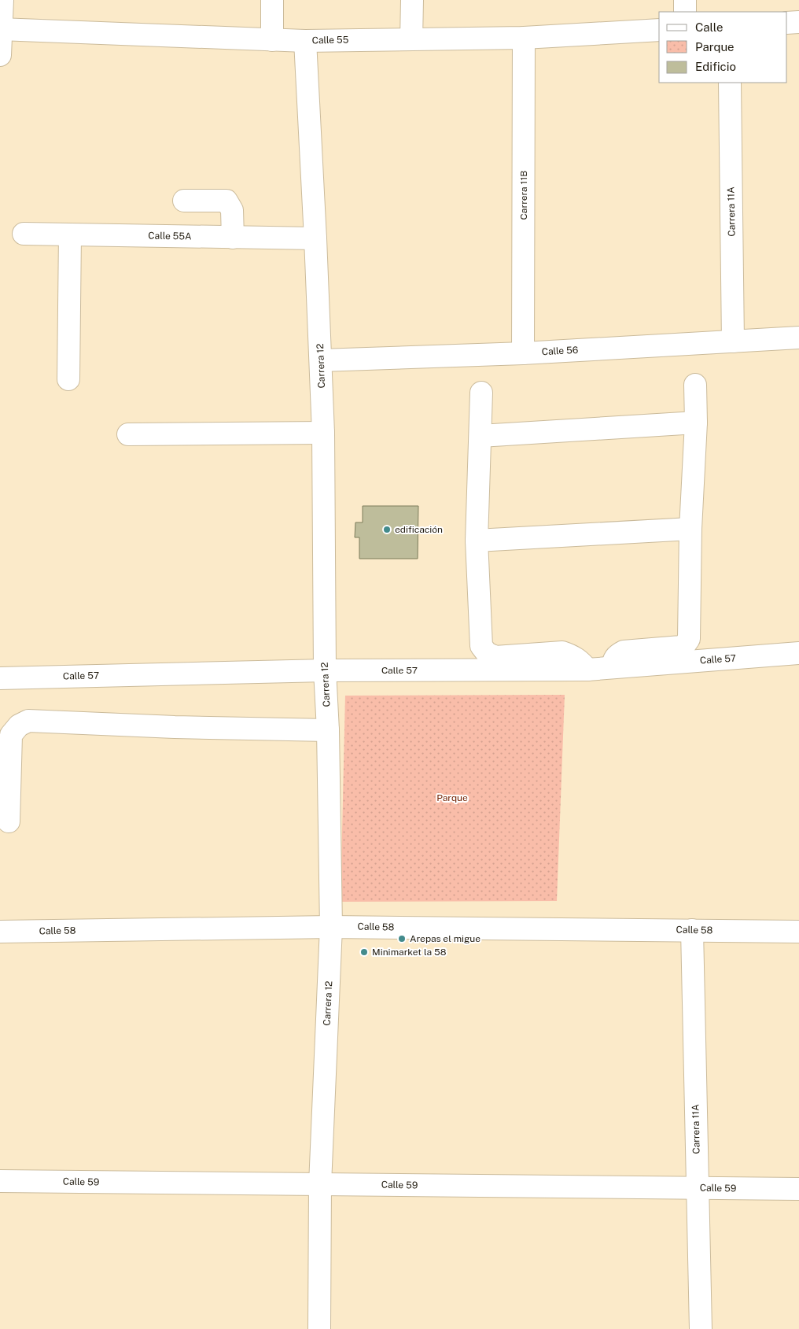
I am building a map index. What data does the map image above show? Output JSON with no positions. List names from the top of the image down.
{
  "streets": {
    "street": [
      "Calle 55",
      "Carrera 11B",
      "Carrera 11A",
      "Calle 55A",
      "Calle 56",
      "Carrera 12",
      "Calle 57",
      "Calle 58",
      "Calle 59"
    ]
  },
  "crossings": [
    ["Calle 55", "Carrera 11B"],
    ["Calle 55", "Carrera 12"],
    ["Carrera 11B", "Calle 56"],
    ["Carrera 11A", "Calle 56"],
    ["Carrera 11A", "Calle 58"],
    ["Carrera 11A", "Calle 59"],
    ["Calle 55A", "Carrera 12"],
    ["Calle 56", "Carrera 12"],
    ["Carrera 12", "Calle 57"],
    ["Carrera 12", "Calle 58"],
    ["Carrera 12", "Calle 59"]
  ],
  "parks": ["Parque"],
  "places": ["edificación", "Arepas el migue", "Minimarket la 58"],
  "legend": ["Calle", "Parque", "Edificio"]
}
